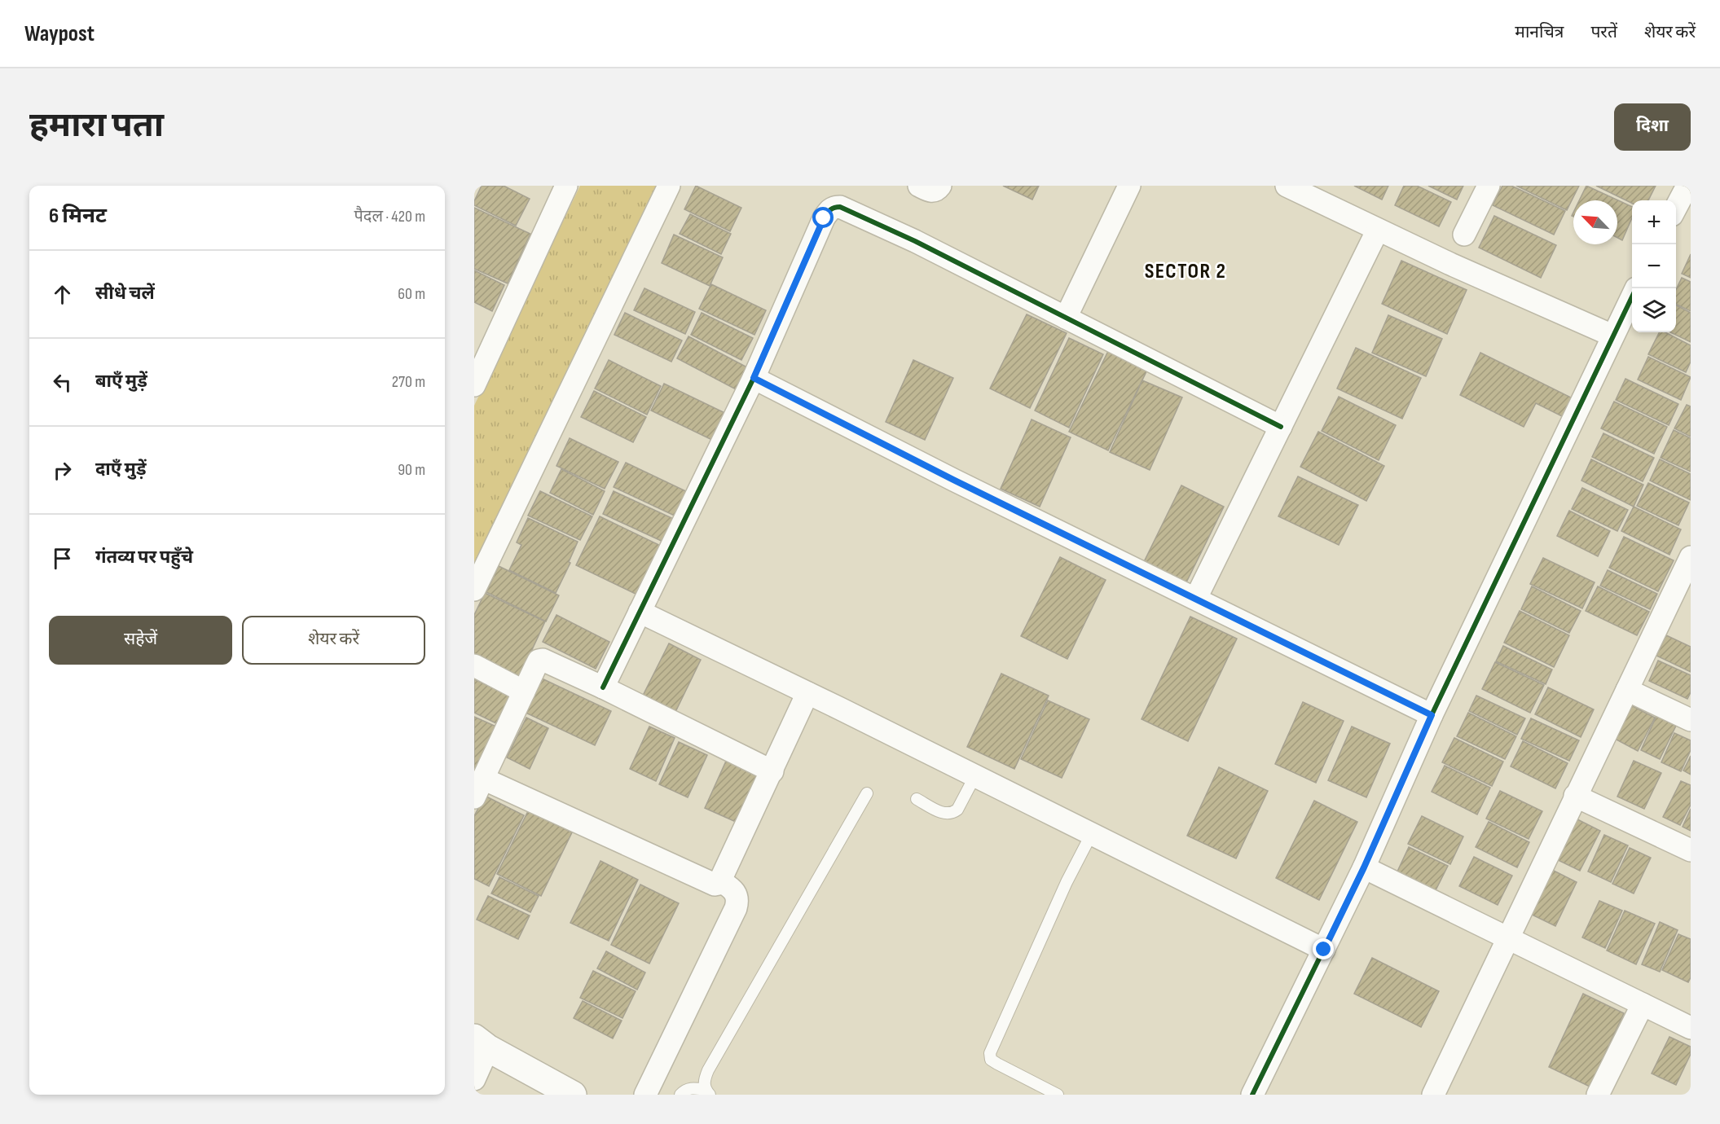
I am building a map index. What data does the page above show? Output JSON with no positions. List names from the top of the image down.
{
  "districts": ["SECTOR 2"],
  "north": "top left",
  "page": {
    "header": "Waypost",
    "nav": ["मानचित्र", "परतें", "शेयर करें"],
    "buttons": [
      "दिशा",
      ["सहेजें", "शेयर करें"]
    ],
    "title": "हमारा पता",
    "heading": ["6 मिनट", "पैदल · 420 m"],
    "map_buttons": ["+", "−"],
    "list": [
      ["सीधे चलें", "60 m"],
      ["बाएँ मुड़ें", "270 m"],
      ["दाएँ मुड़ें", "90 m"],
      "गंतव्य पर पहुँचे"
    ]
  }
}
